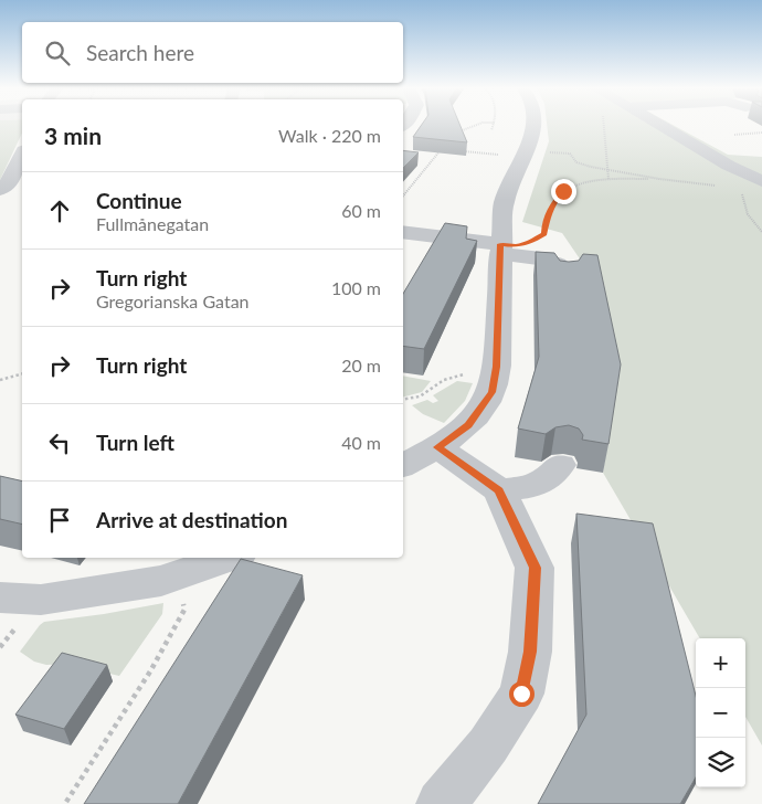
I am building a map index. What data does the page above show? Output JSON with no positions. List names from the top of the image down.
{
  "page": {
    "search": "Search here",
    "heading": ["3 min", "Walk · 220 m"],
    "list": [
      ["Continue", "Fullmånegatan", "60 m"],
      ["Turn right", "Gregorianska Gatan", "100 m"],
      ["Turn right", "20 m"],
      ["Turn left", "40 m"],
      "Arrive at destination"
    ],
    "map_buttons": ["+", "−"]
  }
}
